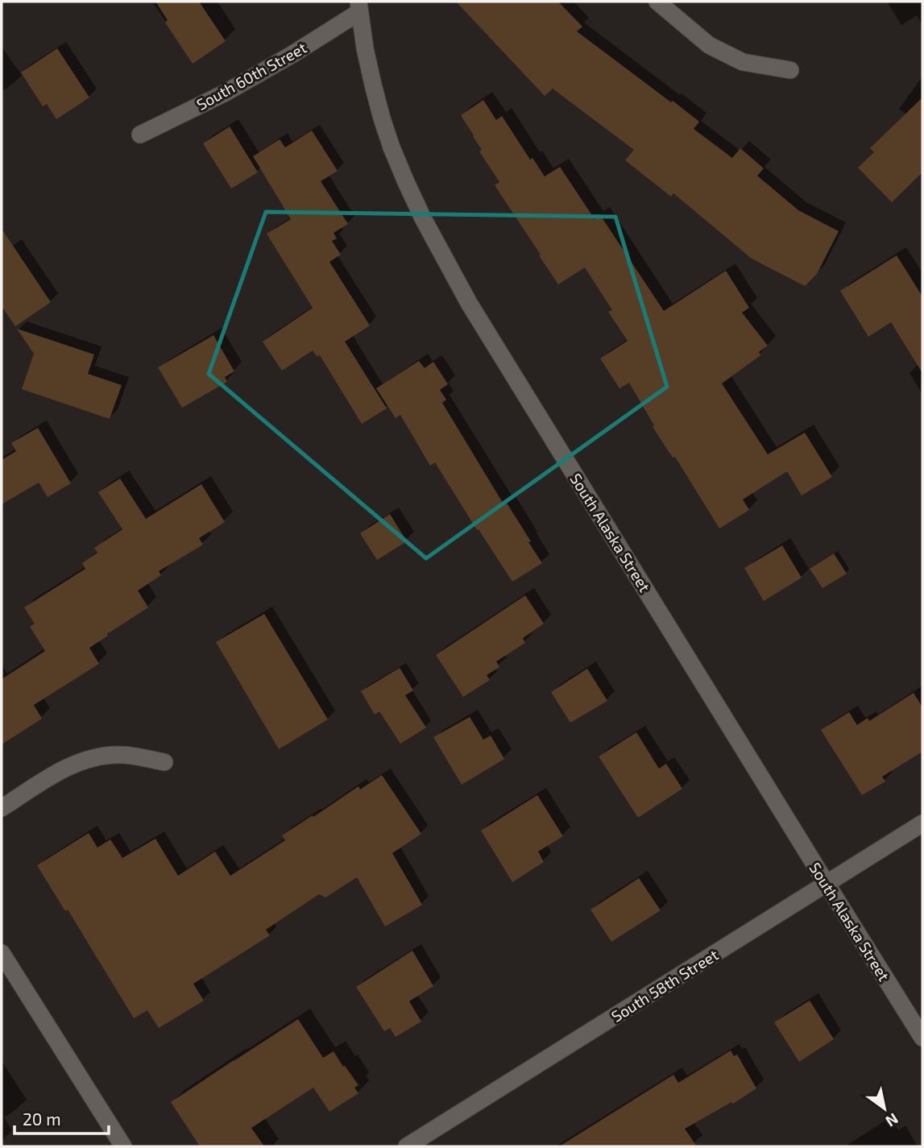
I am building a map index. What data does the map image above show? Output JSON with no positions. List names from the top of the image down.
{
  "streets": {
    "street": ["South 60th Street", "South Alaska Street", "South 58th Street"]
  },
  "crossings": [
    ["South 60th Street", "South Alaska Street"],
    ["South Alaska Street", "South 58th Street"]
  ],
  "scale_bar": "20 m",
  "north": "bottom right"
}
